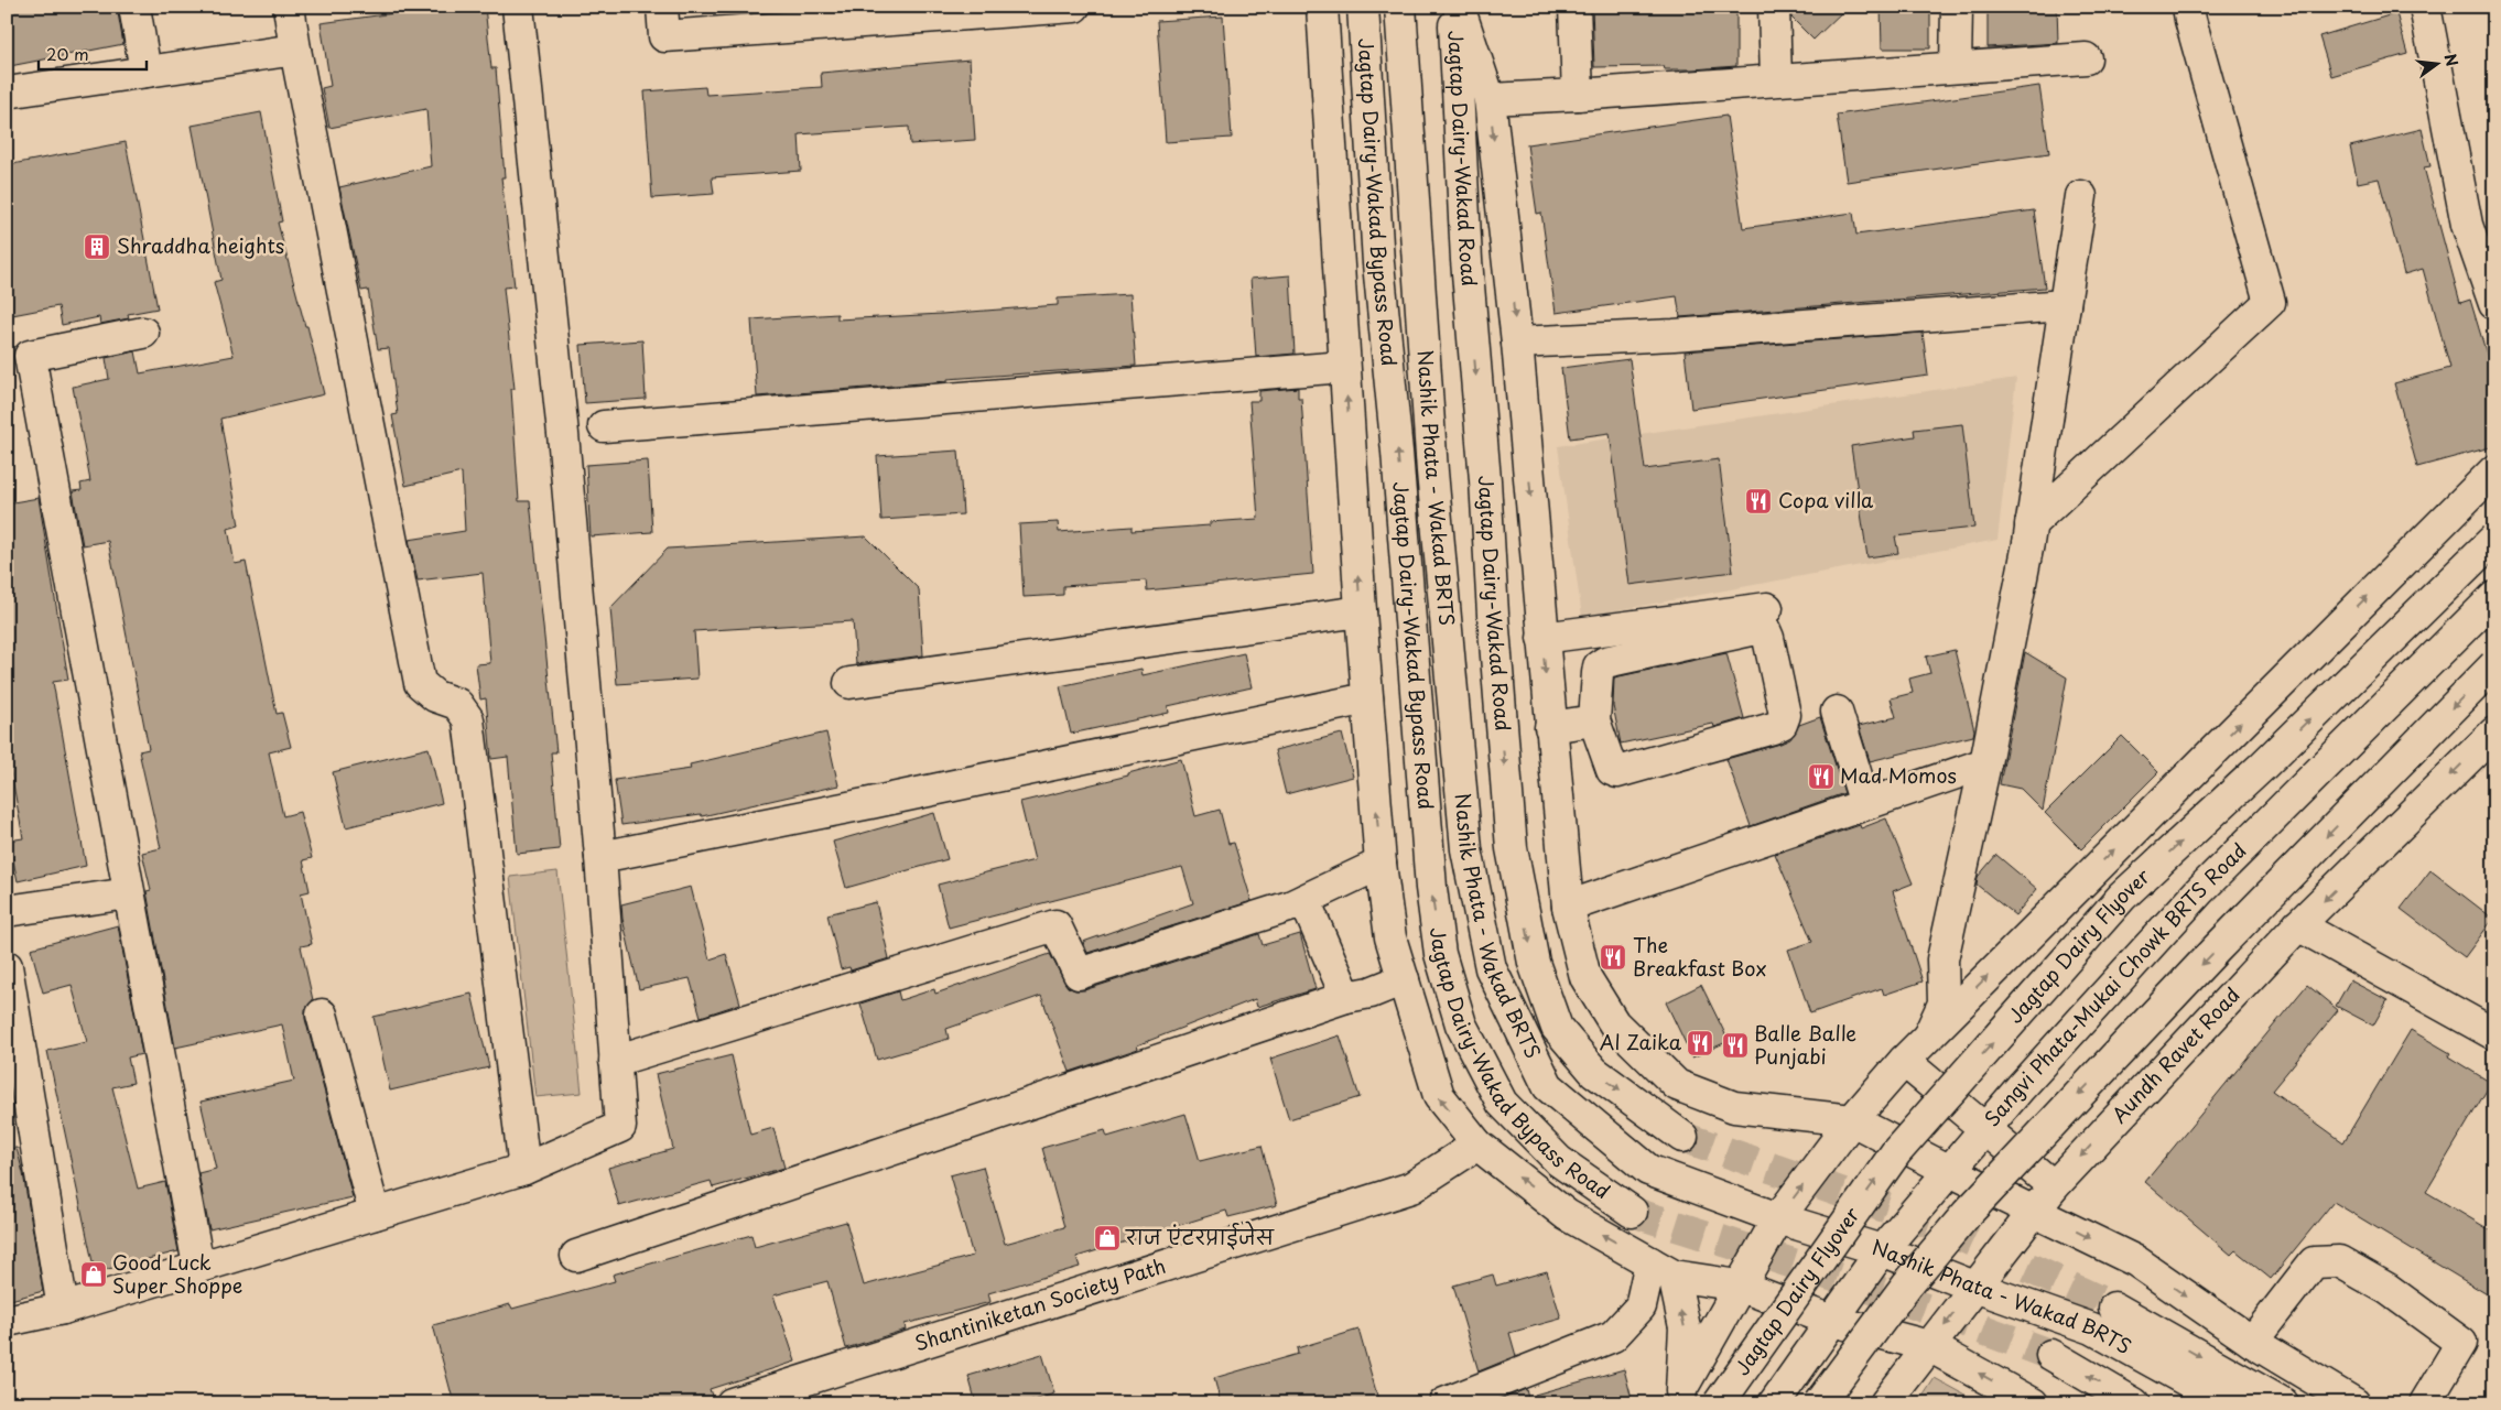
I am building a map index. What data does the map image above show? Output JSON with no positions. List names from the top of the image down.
{
  "streets": {
    "street": [
      "Jagtap Dairy-Wakad Road",
      "Jagtap Dairy-Wakad Bypass Road",
      "Nashik Phata - Wakad BRTS",
      "Jagtap Dairy Flyover",
      "Sangvi Phata-Mukai Chowk BRTS Road",
      "Aundh Ravet Road",
      "Shantiniketan Society Path"
    ]
  },
  "crossings": [
    ["Nashik Phata - Wakad BRTS", "Sangvi Phata-Mukai Chowk BRTS Road"],
    ["Nashik Phata - Wakad BRTS", "Aundh Ravet Road"]
  ],
  "places": {
    "building": ["Shraddha heights"],
    "restaurant": [
      "Copa villa",
      "Mad Momos",
      "The Breakfast Box",
      "Al Zaika",
      "Balle Balle Punjabi"
    ],
    "shop": ["राज एंटरप्राईजेस", "Good Luck Super Shoppe"]
  },
  "scale_bar": "20 m",
  "north": "right"
}
